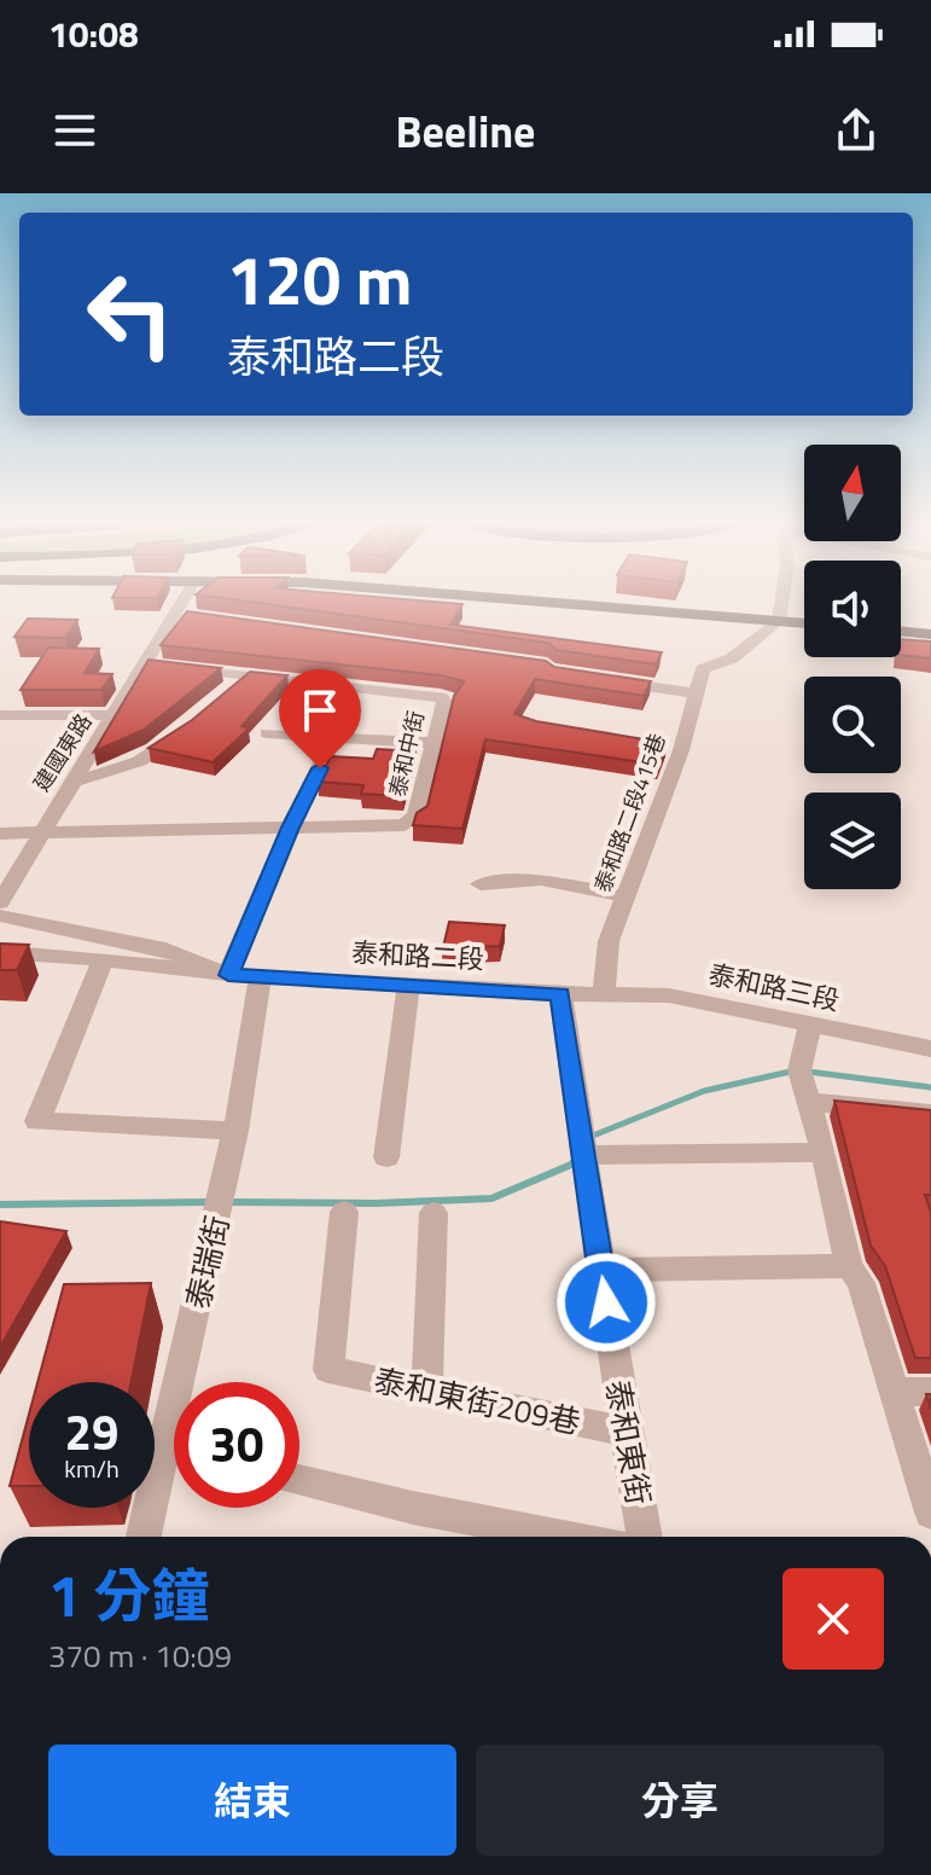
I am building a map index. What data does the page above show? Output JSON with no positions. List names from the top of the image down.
{
  "streets": {
    "street": [
      "建國東路",
      "泰和中街",
      "泰和路二段415巷",
      "泰和路二段",
      "泰和路三段",
      "泰瑞街",
      "泰和東街209巷",
      "泰和東街"
    ]
  },
  "crossings": [
    ["建國東路", "泰和中街"],
    ["泰和路二段415巷", "泰和路二段"],
    ["泰和路二段415巷", "泰和路三段"],
    ["泰和路二段", "泰和路三段"],
    ["泰和路二段", "泰瑞街"],
    ["泰和路二段", "泰和東街"],
    ["泰和東街209巷", "泰和東街"]
  ],
  "north": "top",
  "page": {
    "status": "10:08",
    "header": "Beeline",
    "turn": ["120 m", "泰和路二段"],
    "speed": "29 km/h",
    "limit": "30",
    "heading": ["1 分鐘", "370 m · 10:09"],
    "buttons": ["結束", "分享"]
  }
}
